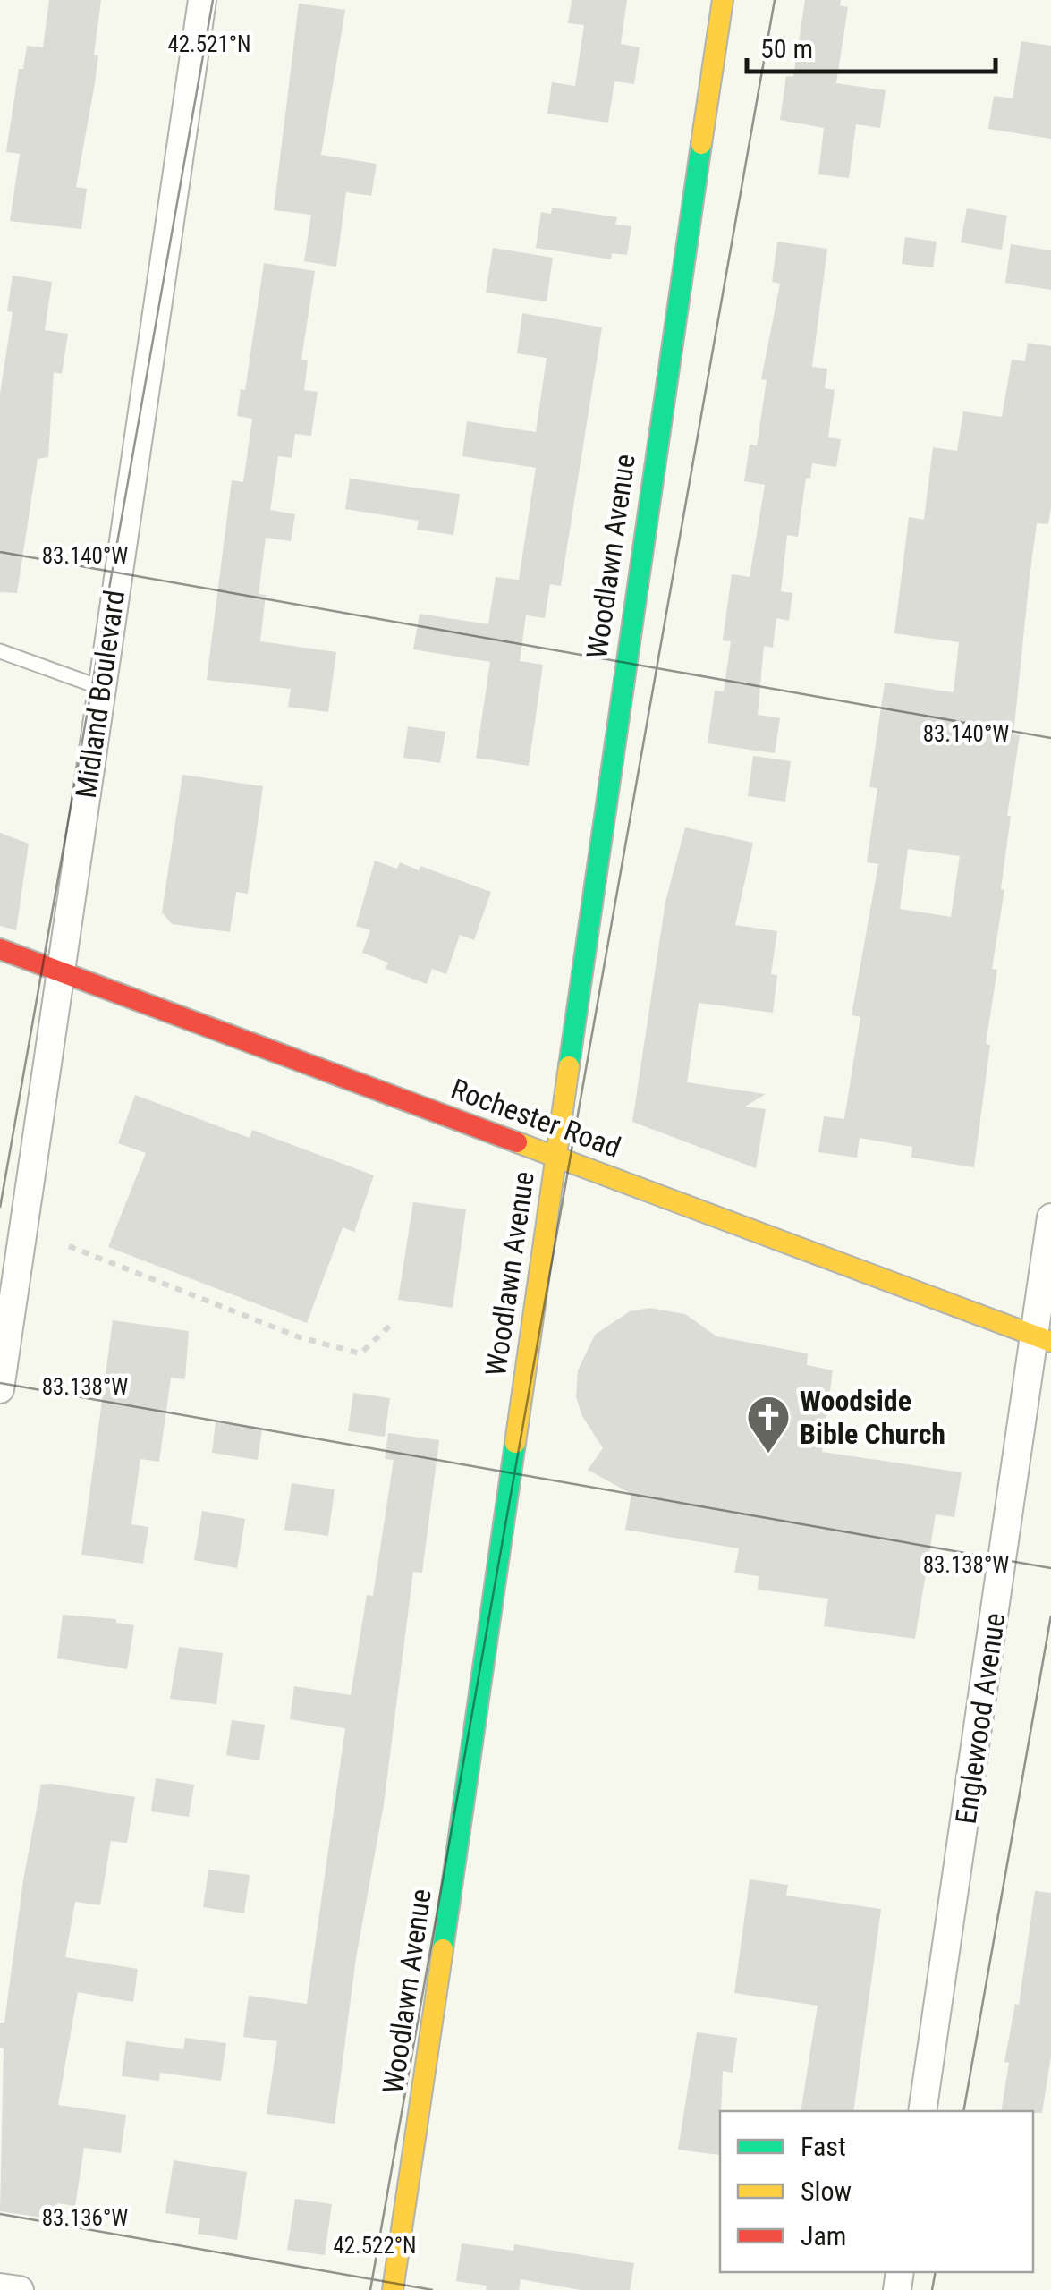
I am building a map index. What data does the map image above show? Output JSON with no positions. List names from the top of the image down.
{
  "streets": {
    "street": [
      "Woodlawn Avenue",
      "Midland Boulevard",
      "Rochester Road",
      "Englewood Avenue"
    ]
  },
  "crossings": [
    ["Woodlawn Avenue", "Rochester Road"],
    ["Midland Boulevard", "Rochester Road"],
    ["Rochester Road", "Englewood Avenue"]
  ],
  "places": {
    "church": ["Woodside Bible Church"]
  },
  "legend": ["Fast", "Slow", "Jam"],
  "scale_bar": "50 m",
  "coordinates": [
    "42.521°N",
    "83.140°W",
    "83.138°W",
    "83.136°W",
    "42.522°N"
  ]
}
